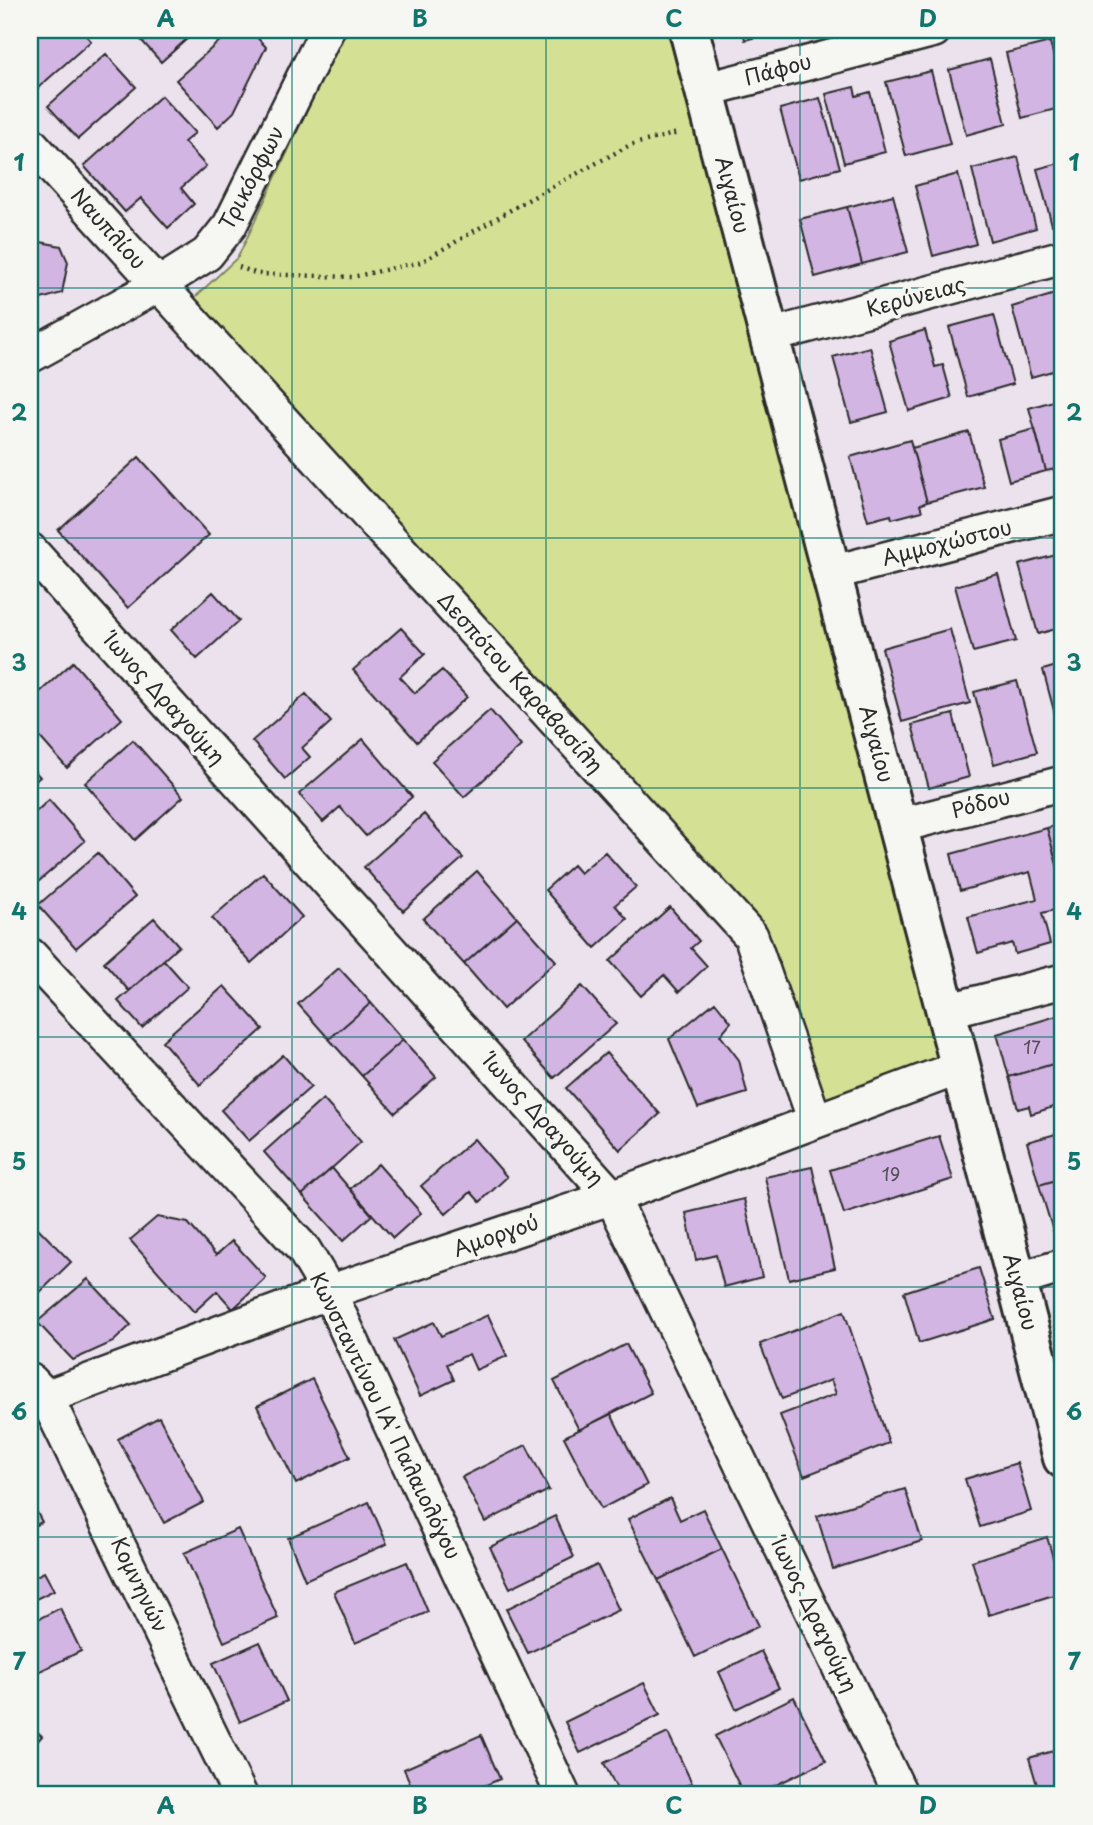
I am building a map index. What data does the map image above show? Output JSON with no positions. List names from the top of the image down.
{
  "streets": {
    "street": [
      "Πάφου",
      "Τρικόρφων",
      "Αιγαίου",
      "Ναυπλίου",
      "Κερύνειας",
      "Αμμοχώστου",
      "Δεσπότου Καραβασίλη",
      "Ίωνος Δραγούμη",
      "Ρόδου",
      "Αμοργού",
      "Κωνσταντίνου ΙΑ' Παλαιολόγου",
      "Κοµνηνών"
    ]
  },
  "crossings": [
    ["Πάφου", "Αιγαίου"],
    ["Τρικόρφων", "Ναυπλίου"],
    ["Τρικόρφων", "Δεσπότου Καραβασίλη"],
    ["Αιγαίου", "Κερύνειας"],
    ["Αιγαίου", "Αμμοχώστου"],
    ["Αιγαίου", "Ρόδου"],
    ["Αιγαίου", "Αμοργού"],
    ["Ναυπλίου", "Δεσπότου Καραβασίλη"],
    ["Δεσπότου Καραβασίλη", "Αμοργού"],
    ["Ίωνος Δραγούμη", "Αμοργού"],
    ["Αμοργού", "Κωνσταντίνου ΙΑ' Παλαιολόγου"],
    ["Αμοργού", "Κοµνηνών"]
  ],
  "house_numbers": ["17", "19"],
  "grid": {
    "columns": [
      "A",
      "B",
      "C",
      "D"
    ],
    "rows": [
      "1",
      "2",
      "3",
      "4",
      "5",
      "6",
      "7"
    ]
  }
}
